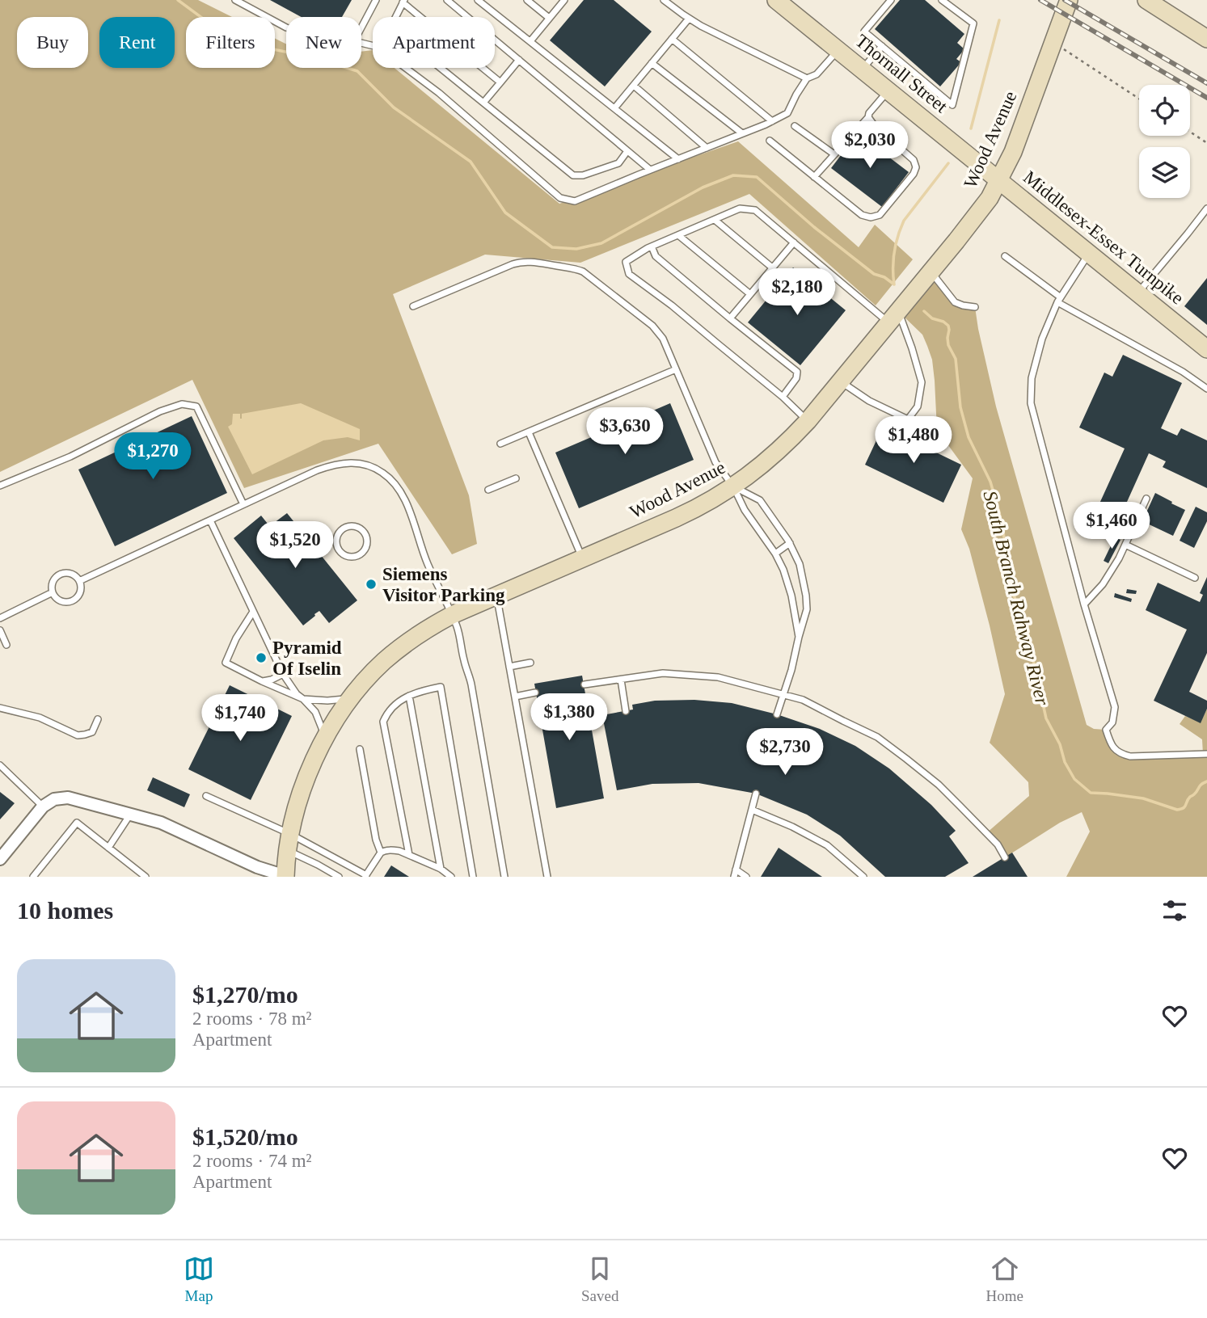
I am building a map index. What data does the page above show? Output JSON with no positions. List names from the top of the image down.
{
  "streets": {
    "street": ["Thornall Street", "Wood Avenue", "Middlesex-Essex Turnpike"]
  },
  "crossings": [
    ["Thornall Street", "Wood Avenue"],
    ["Thornall Street", "Middlesex-Essex Turnpike"],
    ["Wood Avenue", "Middlesex-Essex Turnpike"]
  ],
  "water": ["South Branch Rahway River"],
  "places": ["Siemens Visitor Parking", "Pyramid Of Iselin"],
  "page": {
    "chip": [
      "Buy",
      "Rent",
      "Filters",
      "New",
      "Apartment"
    ],
    "price": [
      "$2,030",
      "$2,180",
      "$3,630",
      "$1,480",
      "$1,270",
      "$1,460",
      "$1,520",
      "$1,380",
      "$1,740",
      "$2,730"
    ],
    "heading": "10 homes",
    "list": [
      {
        "name": "$1,270/mo",
        "note": "2 rooms · 78 m² · Apartment"
      },
      {
        "name": "$1,520/mo",
        "note": "2 rooms · 74 m² · Apartment"
      }
    ],
    "tabs": ["Map", "Saved", "Home"]
  }
}
